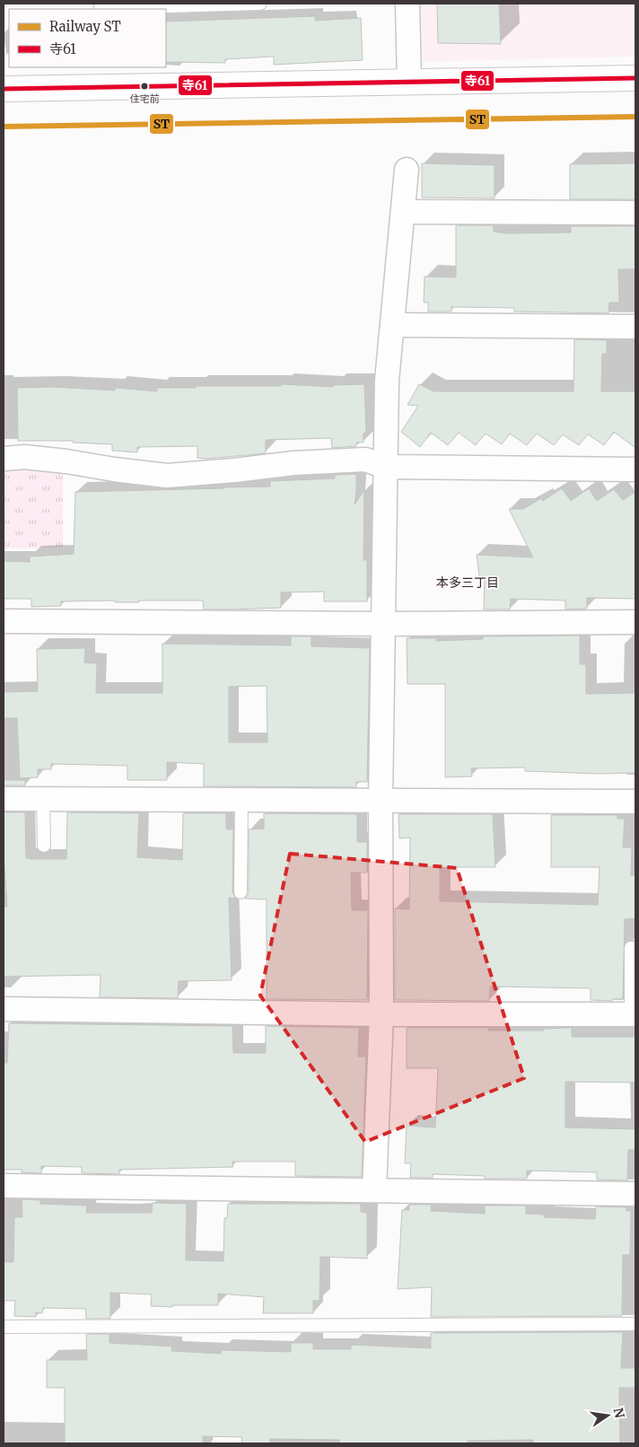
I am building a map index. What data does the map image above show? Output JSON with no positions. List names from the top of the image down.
{
  "districts": ["本多三丁目"],
  "places": ["住宅前"],
  "lines": ["transit line 寺61", "rail line ST"],
  "legend": ["Railway ST", "寺61"],
  "north": "right"
}
